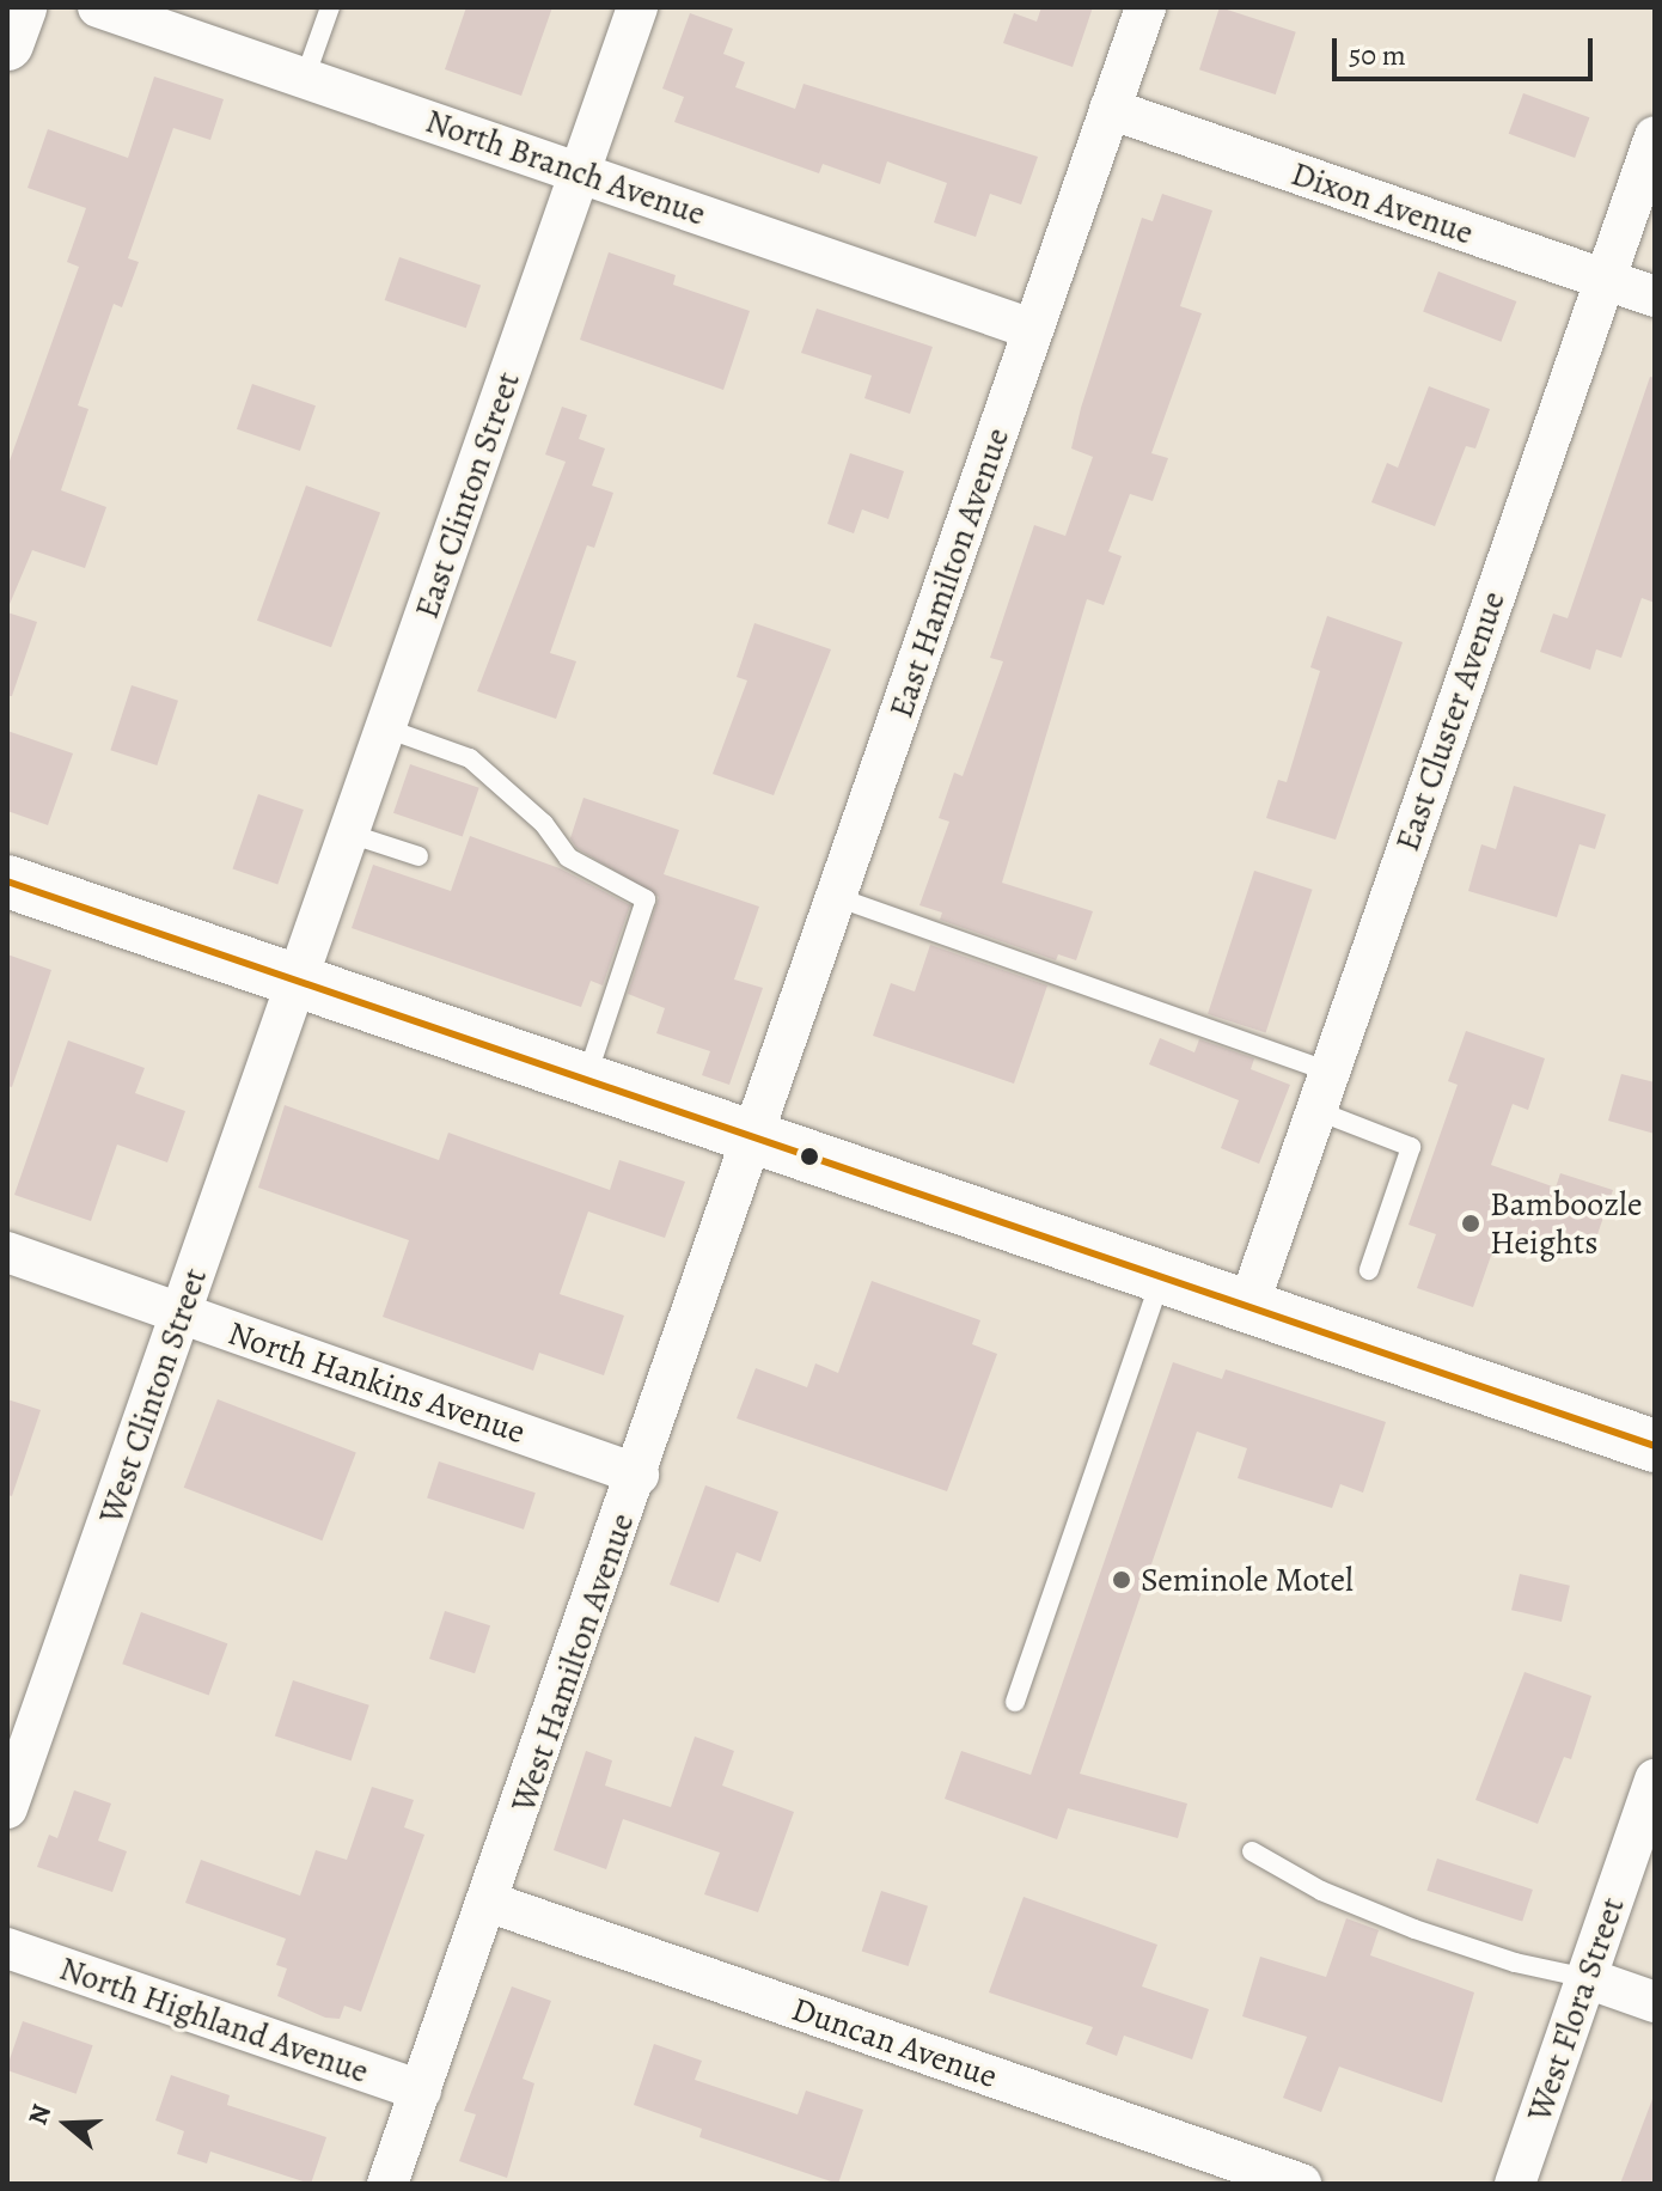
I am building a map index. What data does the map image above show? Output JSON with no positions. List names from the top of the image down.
{
  "streets": {
    "street": [
      "North Branch Avenue",
      "Dixon Avenue",
      "East Clinton Street",
      "East Hamilton Avenue",
      "East Cluster Avenue",
      "North Hankins Avenue",
      "West Clinton Street",
      "West Hamilton Avenue",
      "West Flora Street",
      "North Highland Avenue",
      "Duncan Avenue"
    ]
  },
  "crossings": [
    ["North Branch Avenue", "East Clinton Street"],
    ["North Branch Avenue", "East Hamilton Avenue"],
    ["Dixon Avenue", "East Hamilton Avenue"],
    ["Dixon Avenue", "East Cluster Avenue"],
    ["East Clinton Street", "West Clinton Street"],
    ["East Hamilton Avenue", "West Hamilton Avenue"],
    ["North Hankins Avenue", "West Clinton Street"],
    ["North Hankins Avenue", "West Hamilton Avenue"],
    ["West Hamilton Avenue", "North Highland Avenue"],
    ["West Hamilton Avenue", "Duncan Avenue"]
  ],
  "places": ["Bamboozle Heights", "Seminole Motel"],
  "scale_bar": "50 m",
  "north": "left"
}
